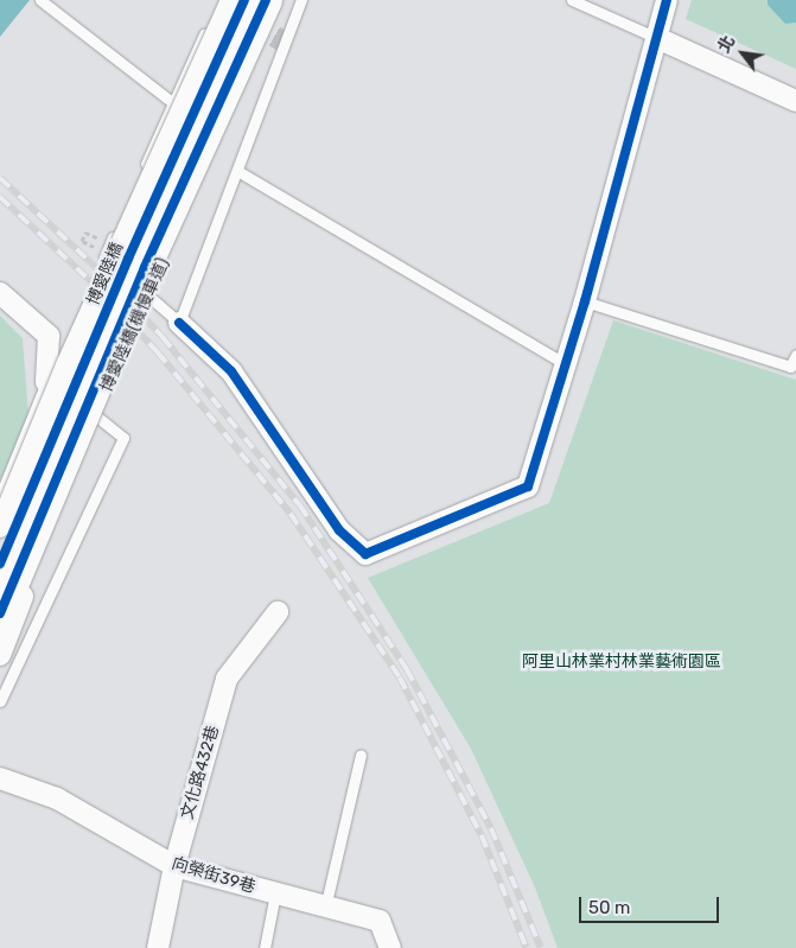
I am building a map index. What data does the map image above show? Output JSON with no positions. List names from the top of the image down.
{
  "streets": {
    "main road": ["博愛陸橋"],
    "street": ["博愛陸橋(機慢車道)", "文化路432巷", "向榮街39巷"]
  },
  "crossings": [
    ["文化路432巷", "向榮街39巷"]
  ],
  "parks": ["阿里山林業村林業藝術園區"],
  "scale_bar": "50 m",
  "north": "top left"
}
